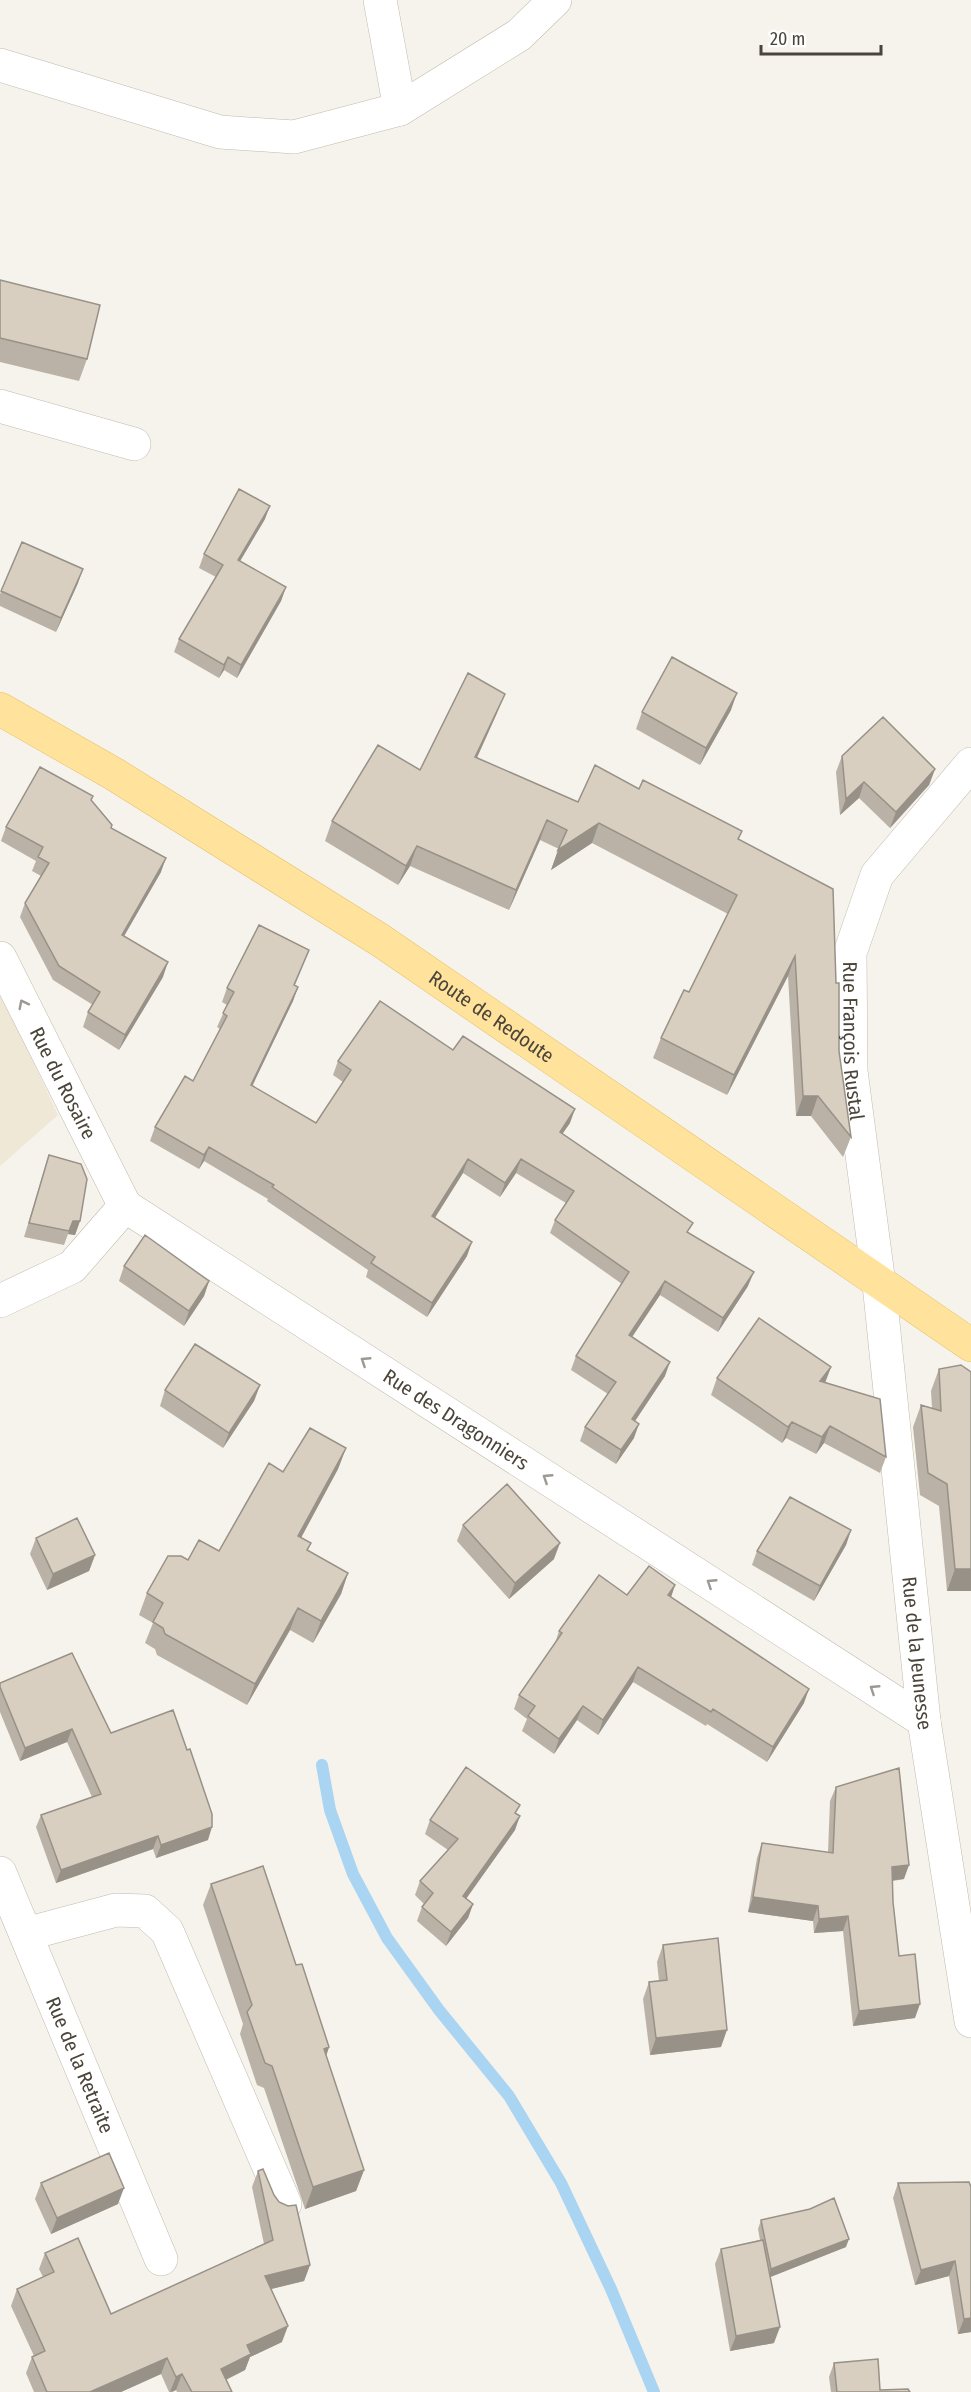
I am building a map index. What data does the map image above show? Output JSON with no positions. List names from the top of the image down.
{
  "streets": {
    "main road": ["Route de Redoute"],
    "street": [
      "Rue François Rustal",
      "Rue du Rosaire",
      "Rue des Dragonniers",
      "Rue de la Jeunesse",
      "Rue de la Retraite"
    ]
  },
  "crossings": [
    ["Route de Redoute", "Rue François Rustal"],
    ["Route de Redoute", "Rue de la Jeunesse"],
    ["Rue François Rustal", "Rue de la Jeunesse"],
    ["Rue du Rosaire", "Rue des Dragonniers"],
    ["Rue des Dragonniers", "Rue de la Jeunesse"]
  ],
  "one_way": ["Rue du Rosaire", "Rue des Dragonniers"],
  "scale_bar": "20 m"
}
